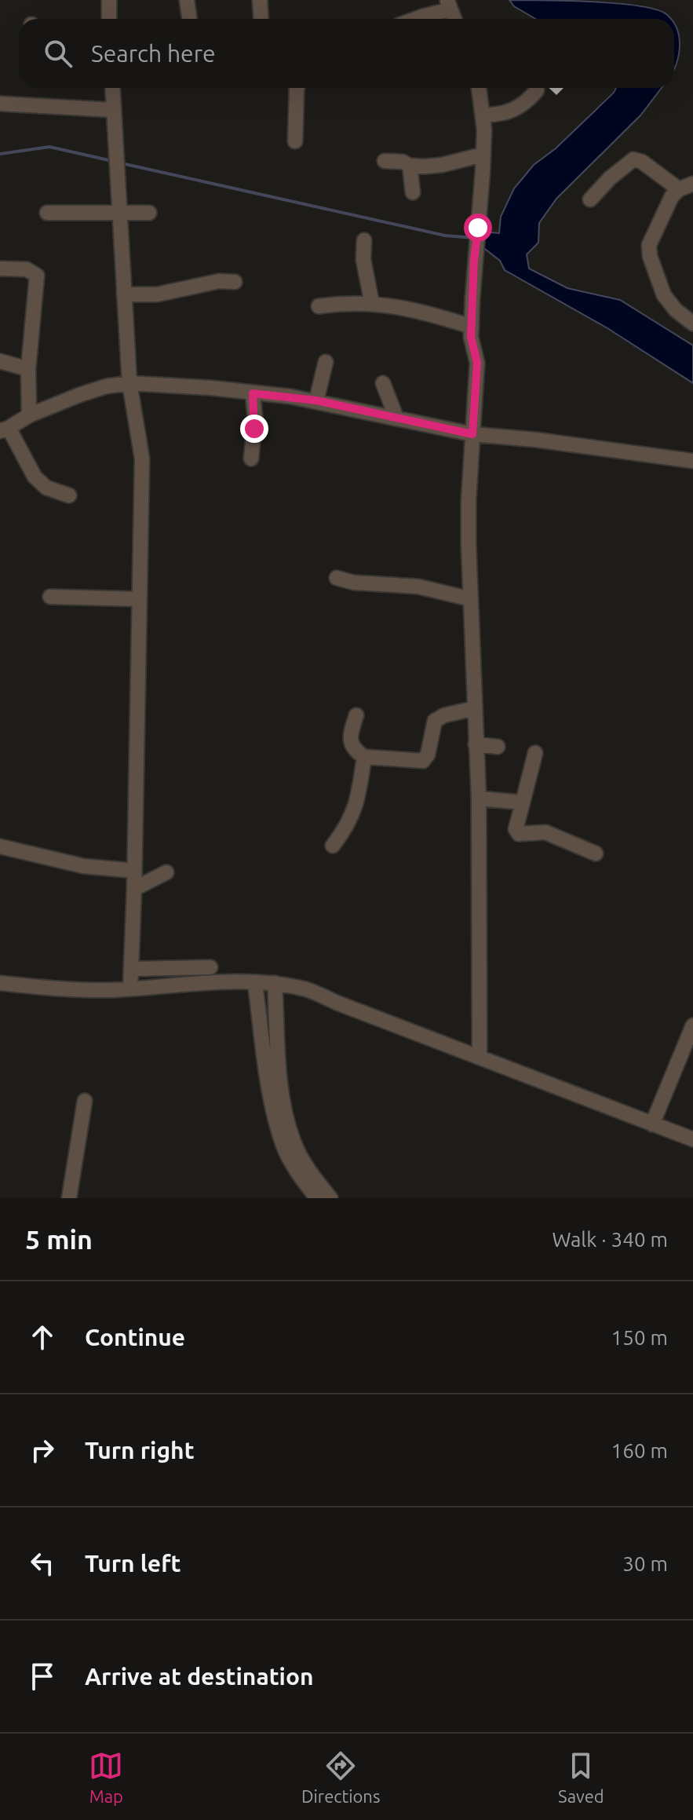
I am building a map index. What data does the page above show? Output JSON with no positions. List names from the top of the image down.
{
  "page": {
    "search": "Search here",
    "heading": ["5 min", "Walk · 340 m"],
    "list": [
      ["Continue", "150 m"],
      ["Turn right", "160 m"],
      ["Turn left", "30 m"],
      "Arrive at destination"
    ],
    "nav": ["Map", "Directions", "Saved"]
  }
}
